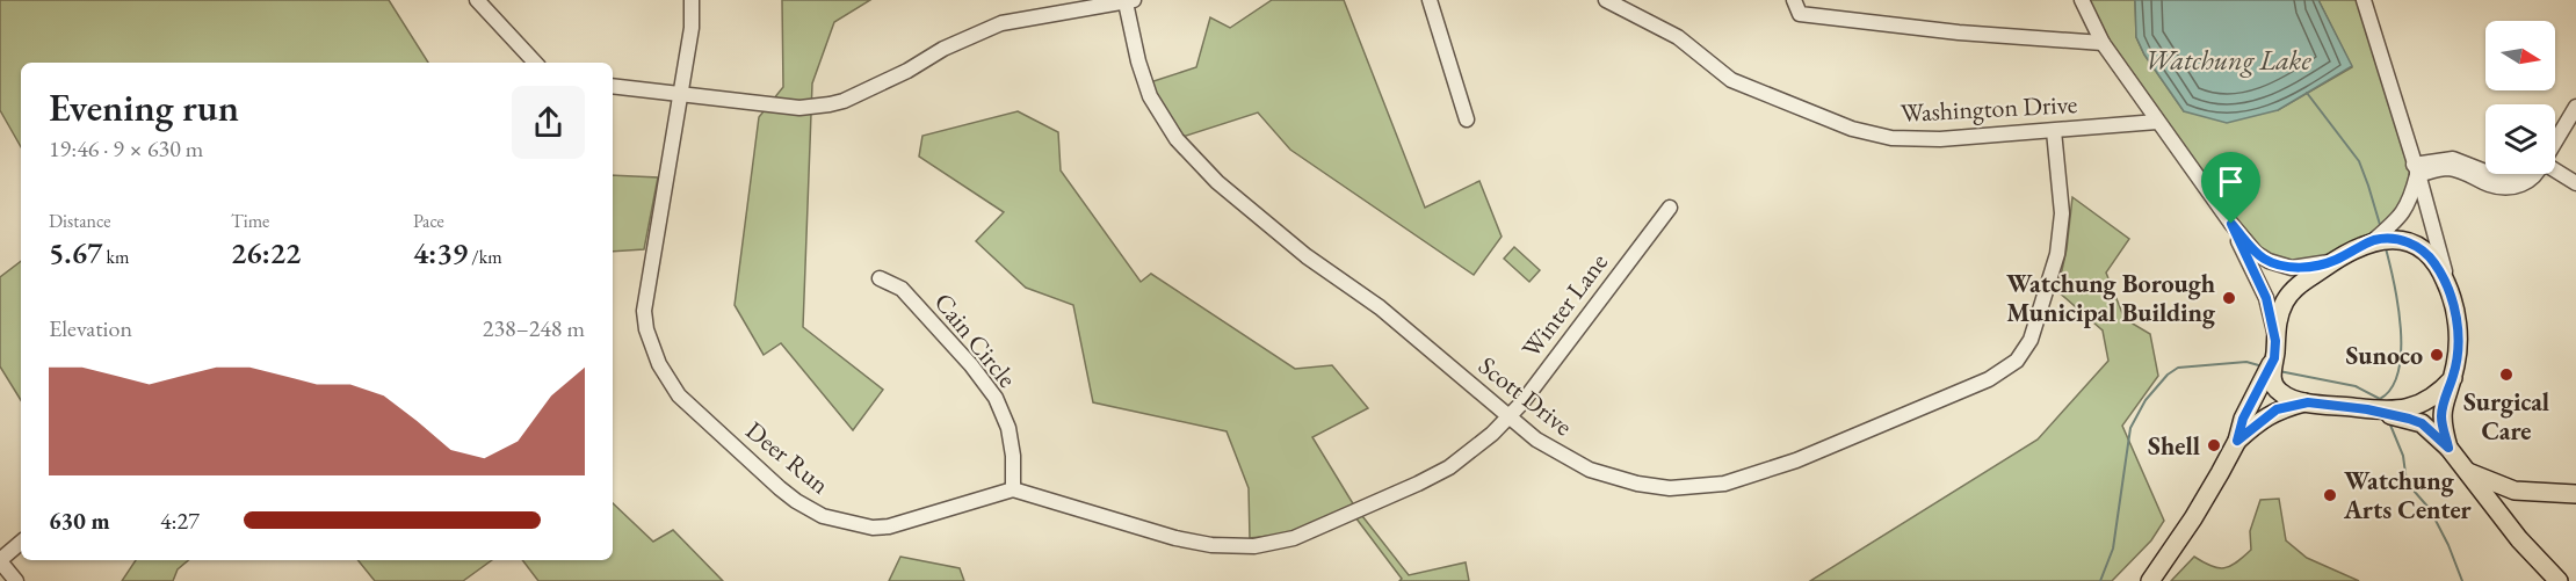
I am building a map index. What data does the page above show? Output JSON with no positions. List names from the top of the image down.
{
  "streets": {
    "street": [
      "Washington Drive",
      "Winter Lane",
      "Cain Circle",
      "Scott Drive",
      "Deer Run"
    ]
  },
  "crossings": [
    ["Washington Drive", "Scott Drive"],
    ["Winter Lane", "Cain Circle"],
    ["Winter Lane", "Scott Drive"],
    ["Winter Lane", "Deer Run"],
    ["Cain Circle", "Deer Run"]
  ],
  "water": ["Watchung Lake"],
  "places": [
    "Watchung Borough Municipal Building",
    "Sunoco",
    "Surgical Care",
    "Shell",
    "Watchung Arts Center"
  ],
  "north": "right",
  "page": {
    "heading": ["Evening run", "19:46 · 9 × 630 m"],
    "stats": [
      ["Distance", "5.67 km"],
      ["Time", "26:22"],
      ["Pace", "4:39 /km"]
    ],
    "chart": ["Elevation", "238–248 m"],
    "list": [
      {
        "name": "630 m",
        "note": "4:27"
      }
    ]
  }
}
